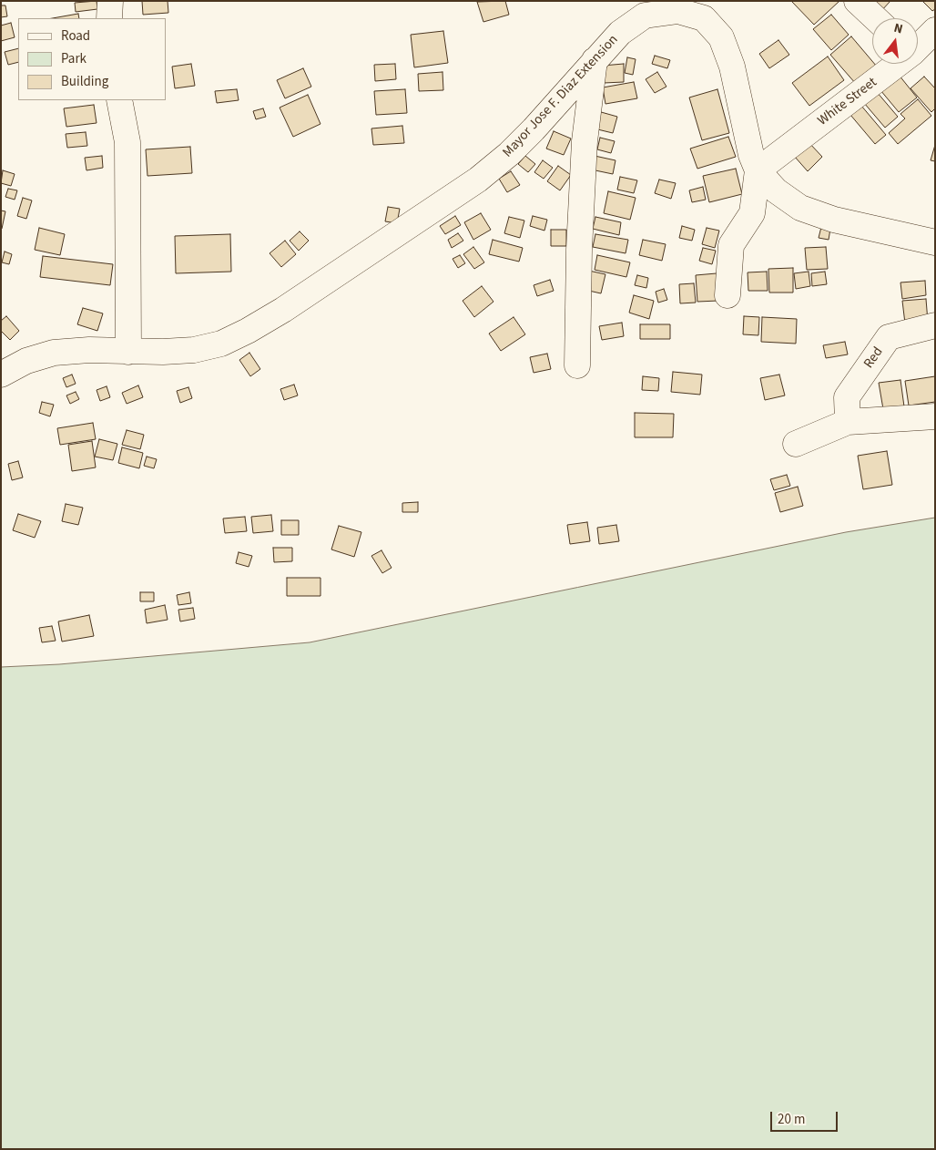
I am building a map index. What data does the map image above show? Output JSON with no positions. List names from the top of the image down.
{
  "streets": {
    "street": ["Mayor Jose F. Diaz Extension", "White Street", "Red"]
  },
  "crossings": [
    ["Mayor Jose F. Diaz Extension", "White Street"]
  ],
  "legend": ["Road", "Park", "Building"],
  "scale_bar": "20 m",
  "north": "top"
}
